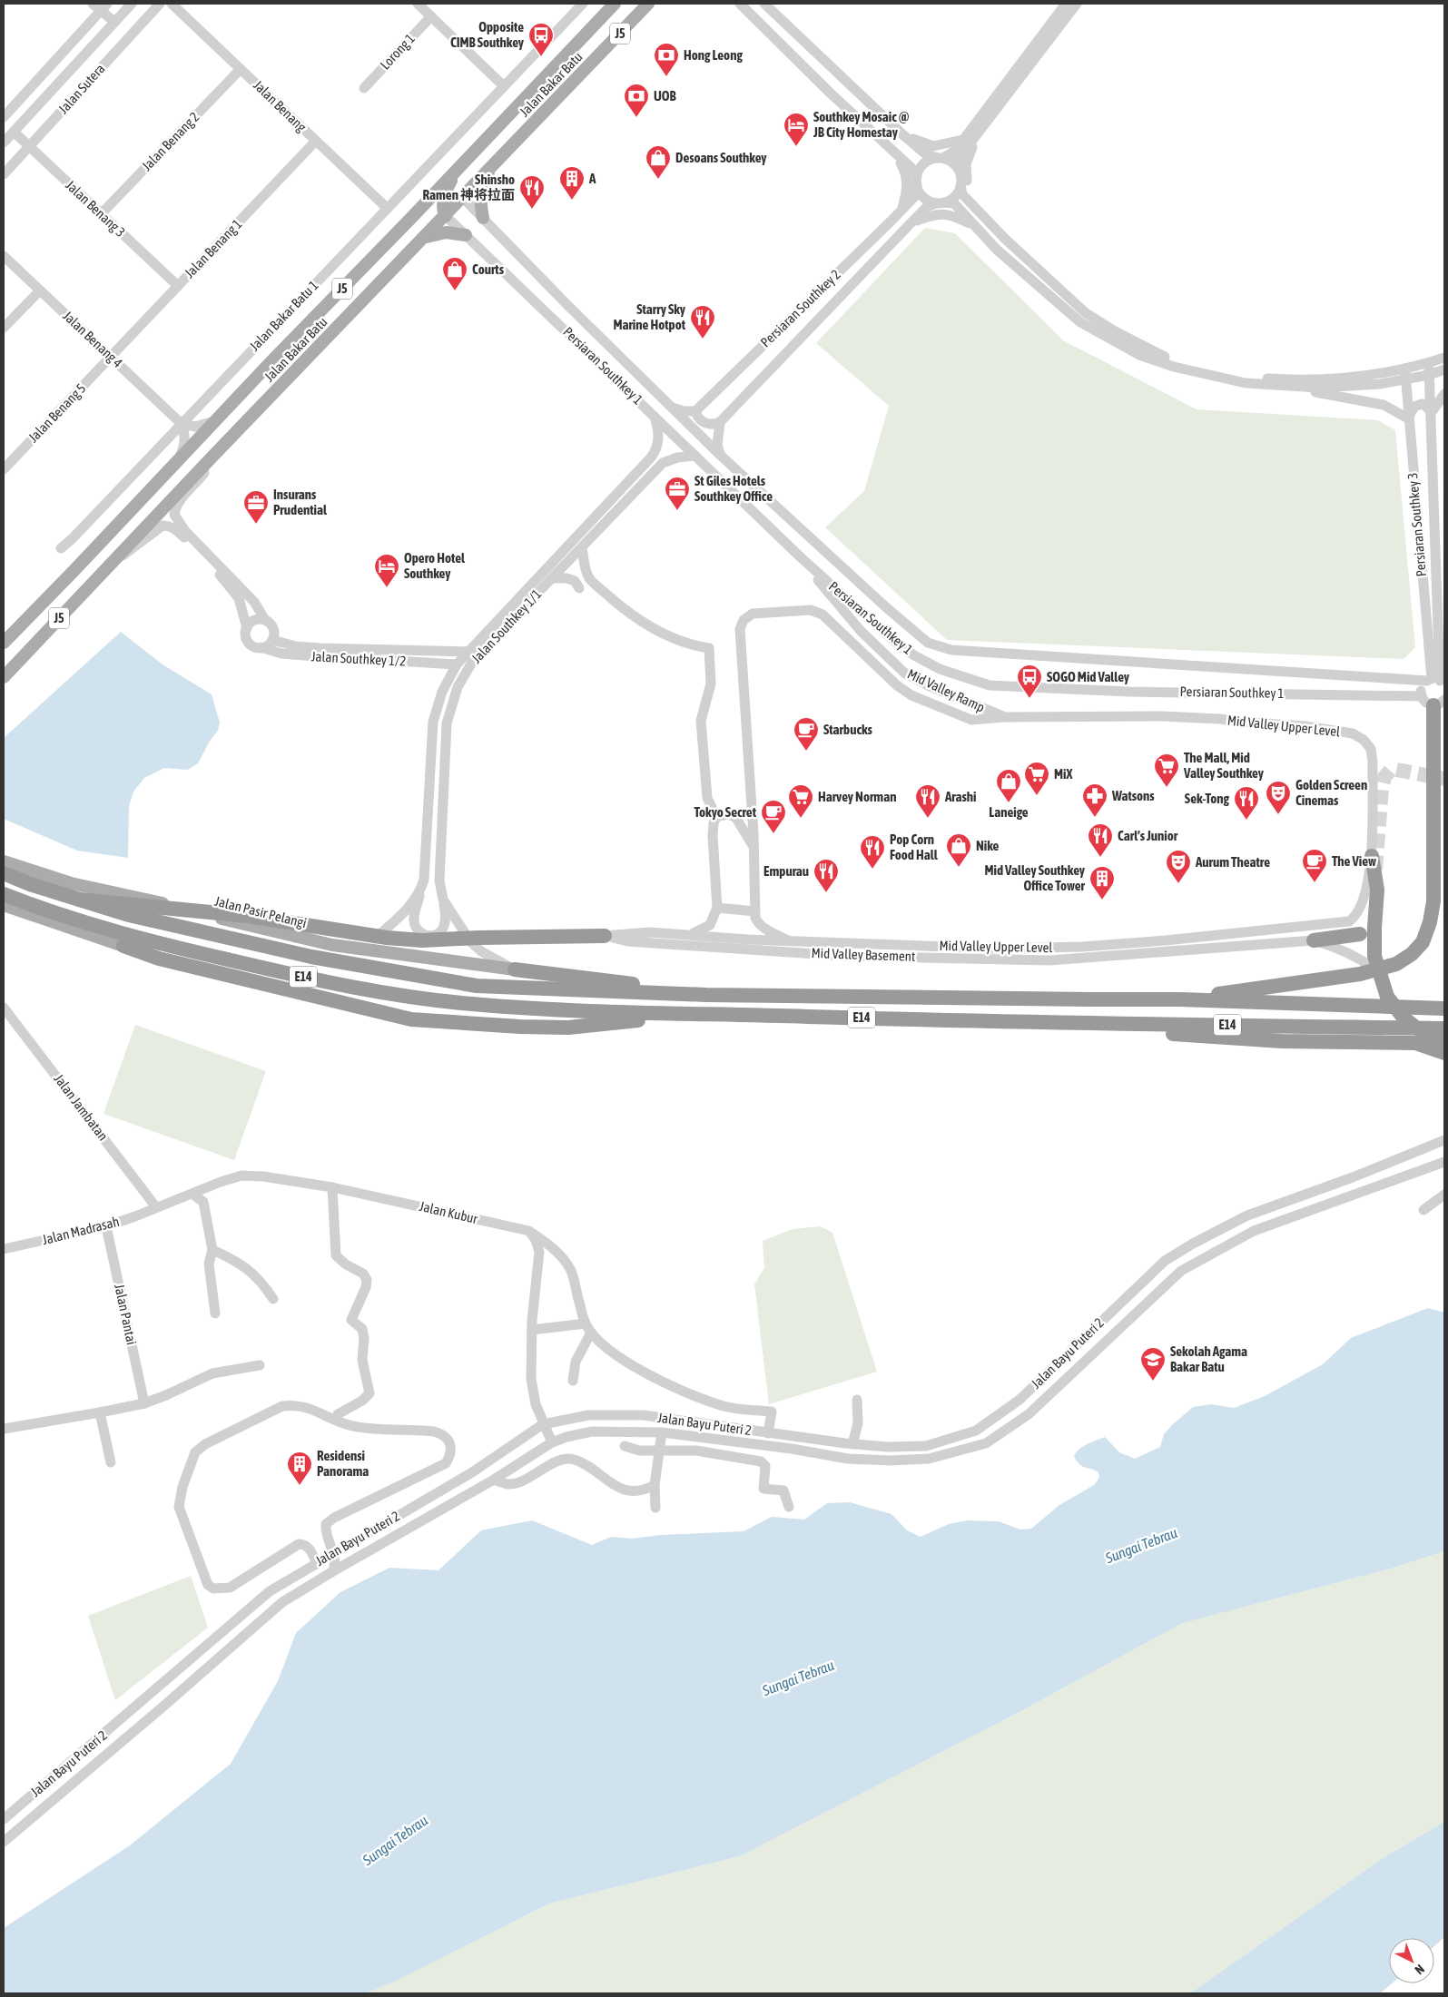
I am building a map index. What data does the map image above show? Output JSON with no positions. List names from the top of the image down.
{
  "streets": {
    "highway": ["E14"],
    "main road": ["J5", "Jalan Bakar Batu", "Jalan Pasir Pelangi"],
    "street": [
      "Lorong 1",
      "Jalan Sutera",
      "Jalan Benang",
      "Jalan Benang 2",
      "Jalan Benang 3",
      "Jalan Benang 1",
      "Persiaran Southkey 2",
      "Jalan Bakar Batu 1",
      "Jalan Benang 4",
      "Persiaran Southkey 1",
      "Jalan Benang 5",
      "Persiaran Southkey 3",
      "Jalan Southkey 1/1",
      "Jalan Southkey 1/2",
      "Mid Valley Ramp",
      "Mid Valley Upper Level",
      "Mid Valley Basement",
      "Jalan Jambatan",
      "Jalan Kubur",
      "Jalan Madrasah",
      "Jalan Pantai",
      "Jalan Bayu Puteri 2"
    ]
  },
  "crossings": [
    ["Jalan Bakar Batu", "Persiaran Southkey 1"],
    ["Jalan Sutera", "Jalan Benang 3"],
    ["Jalan Benang", "Jalan Benang 2"],
    ["Jalan Benang", "Jalan Benang 1"],
    ["Jalan Benang", "Jalan Bakar Batu 1"],
    ["Jalan Benang 2", "Jalan Benang 3"],
    ["Jalan Benang 3", "Jalan Benang 1"],
    ["Jalan Benang 1", "Jalan Benang 4"],
    ["Jalan Benang 1", "Jalan Benang 5"],
    ["Jalan Bakar Batu 1", "Jalan Benang 4"],
    ["Jalan Benang 4", "Jalan Benang 5"],
    ["Persiaran Southkey 1", "Persiaran Southkey 3"],
    ["Persiaran Southkey 1", "Jalan Southkey 1/1"],
    ["Persiaran Southkey 1", "Mid Valley Ramp"],
    ["Jalan Southkey 1/1", "Jalan Southkey 1/2"],
    ["Jalan Southkey 1/1", "Jalan Pasir Pelangi"],
    ["Mid Valley Ramp", "Mid Valley Upper Level"],
    ["Mid Valley Upper Level", "Mid Valley Basement"],
    ["Jalan Jambatan", "Jalan Kubur"],
    ["Jalan Jambatan", "Jalan Madrasah"],
    ["Jalan Kubur", "Jalan Madrasah"],
    ["Jalan Madrasah", "Jalan Pantai"]
  ],
  "water": ["Sungai Tebrau"],
  "places": {
    "bus stop": ["Opposite CIMB Southkey", "SOGO Mid Valley"],
    "bank": ["Hong Leong", "UOB"],
    "hotel": ["Southkey Mosaic @ JB City Homestay", "Opero Hotel Southkey"],
    "shop": [
      "Desoans Southkey",
      "Courts",
      "Laneige",
      "Nike"
    ],
    "building": ["A", "Mid Valley Southkey Office Tower", "Residensi Panorama"],
    "restaurant": [
      "Shinsho Ramen 神将拉面",
      "Starry Sky Marine Hotpot",
      "Arashi",
      "Sek-Tong",
      "Carl’s Junior",
      "Pop Corn Food Hall",
      "Empurau"
    ],
    "office": ["St Giles Hotels Southkey Office", "Insurans Prudential"],
    "cafe": ["Starbucks", "Tokyo Secret", "The View"],
    "supermarket": ["The Mall, Mid Valley Southkey", "MiX", "Harvey Norman"],
    "theatre": ["Golden Screen Cinemas", "Aurum Theatre"],
    "pharmacy": ["Watsons"],
    "school or university": ["Sekolah Agama Bakar Batu"]
  },
  "north": "bottom right"
}
